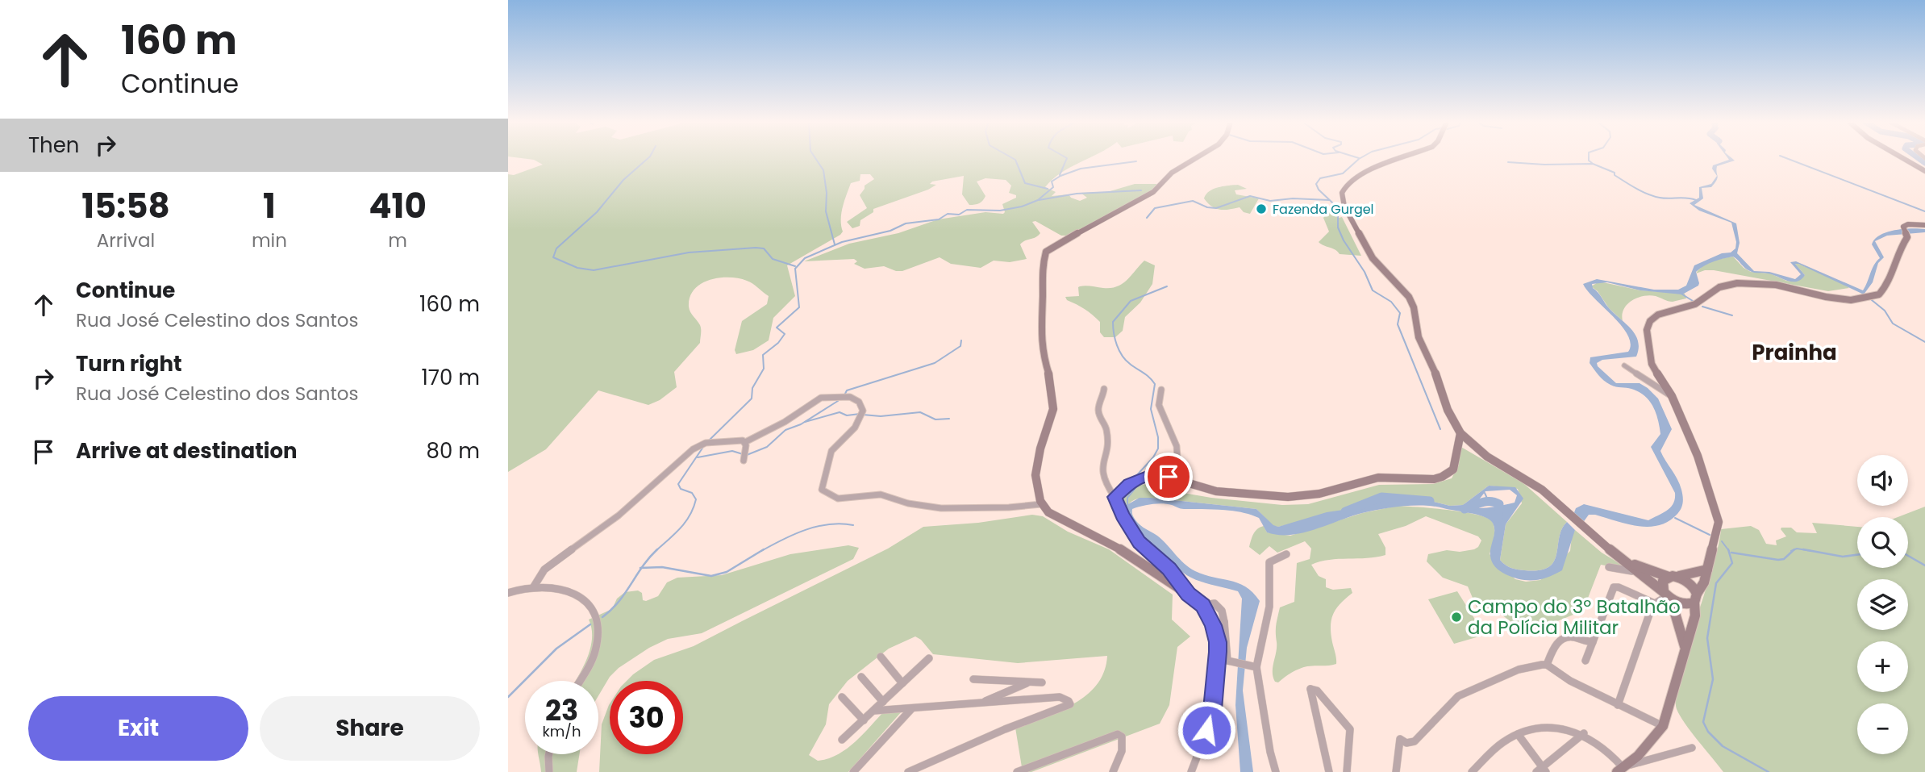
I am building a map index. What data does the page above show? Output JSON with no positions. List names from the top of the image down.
{
  "districts": ["Prainha"],
  "places": ["Fazenda Gurgel", "Campo do 3º Batalhão da Polícia Militar"],
  "page": {
    "turn": ["160 m", "Continue"],
    "then": "Then",
    "eta": [
      "15:58",
      "Arrival",
      "1",
      "min",
      "410",
      "m"
    ],
    "list": [
      {
        "name": "Continue",
        "note": "Rua José Celestino dos Santos",
        "value": "160 m"
      },
      {
        "name": "Turn right",
        "note": "Rua José Celestino dos Santos",
        "value": "170 m"
      },
      {
        "name": "Arrive at destination",
        "value": "80 m"
      }
    ],
    "map_buttons": ["+", "−"],
    "speed": "23 km/h",
    "limit": "30",
    "buttons": ["Exit", "Share"]
  }
}
